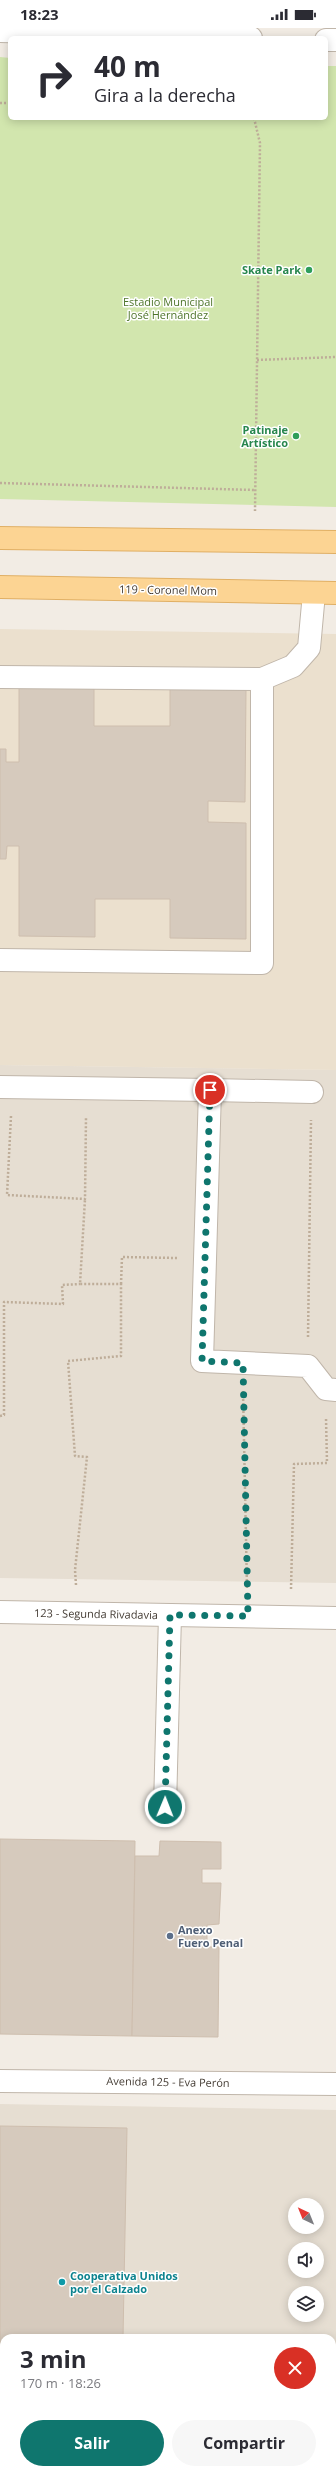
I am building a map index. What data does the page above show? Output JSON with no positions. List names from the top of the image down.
{
  "streets": {
    "main road": ["119 - Coronel Mom"],
    "street": ["123 - Segunda Rivadavia", "Avenida 125 - Eva Perón"]
  },
  "parks": ["Estadio Municipal José Hernández"],
  "places": [
    "Skate Park",
    "Patinaje Artístico",
    "Anexo Fuero Penal",
    "Cooperativa Unidos por el Calzado"
  ],
  "north": "top left",
  "page": {
    "status": "18:23",
    "turn": ["40 m", "Gira a la derecha"],
    "heading": ["3 min", "170 m · 18:26"],
    "buttons": ["Salir", "Compartir"]
  }
}
